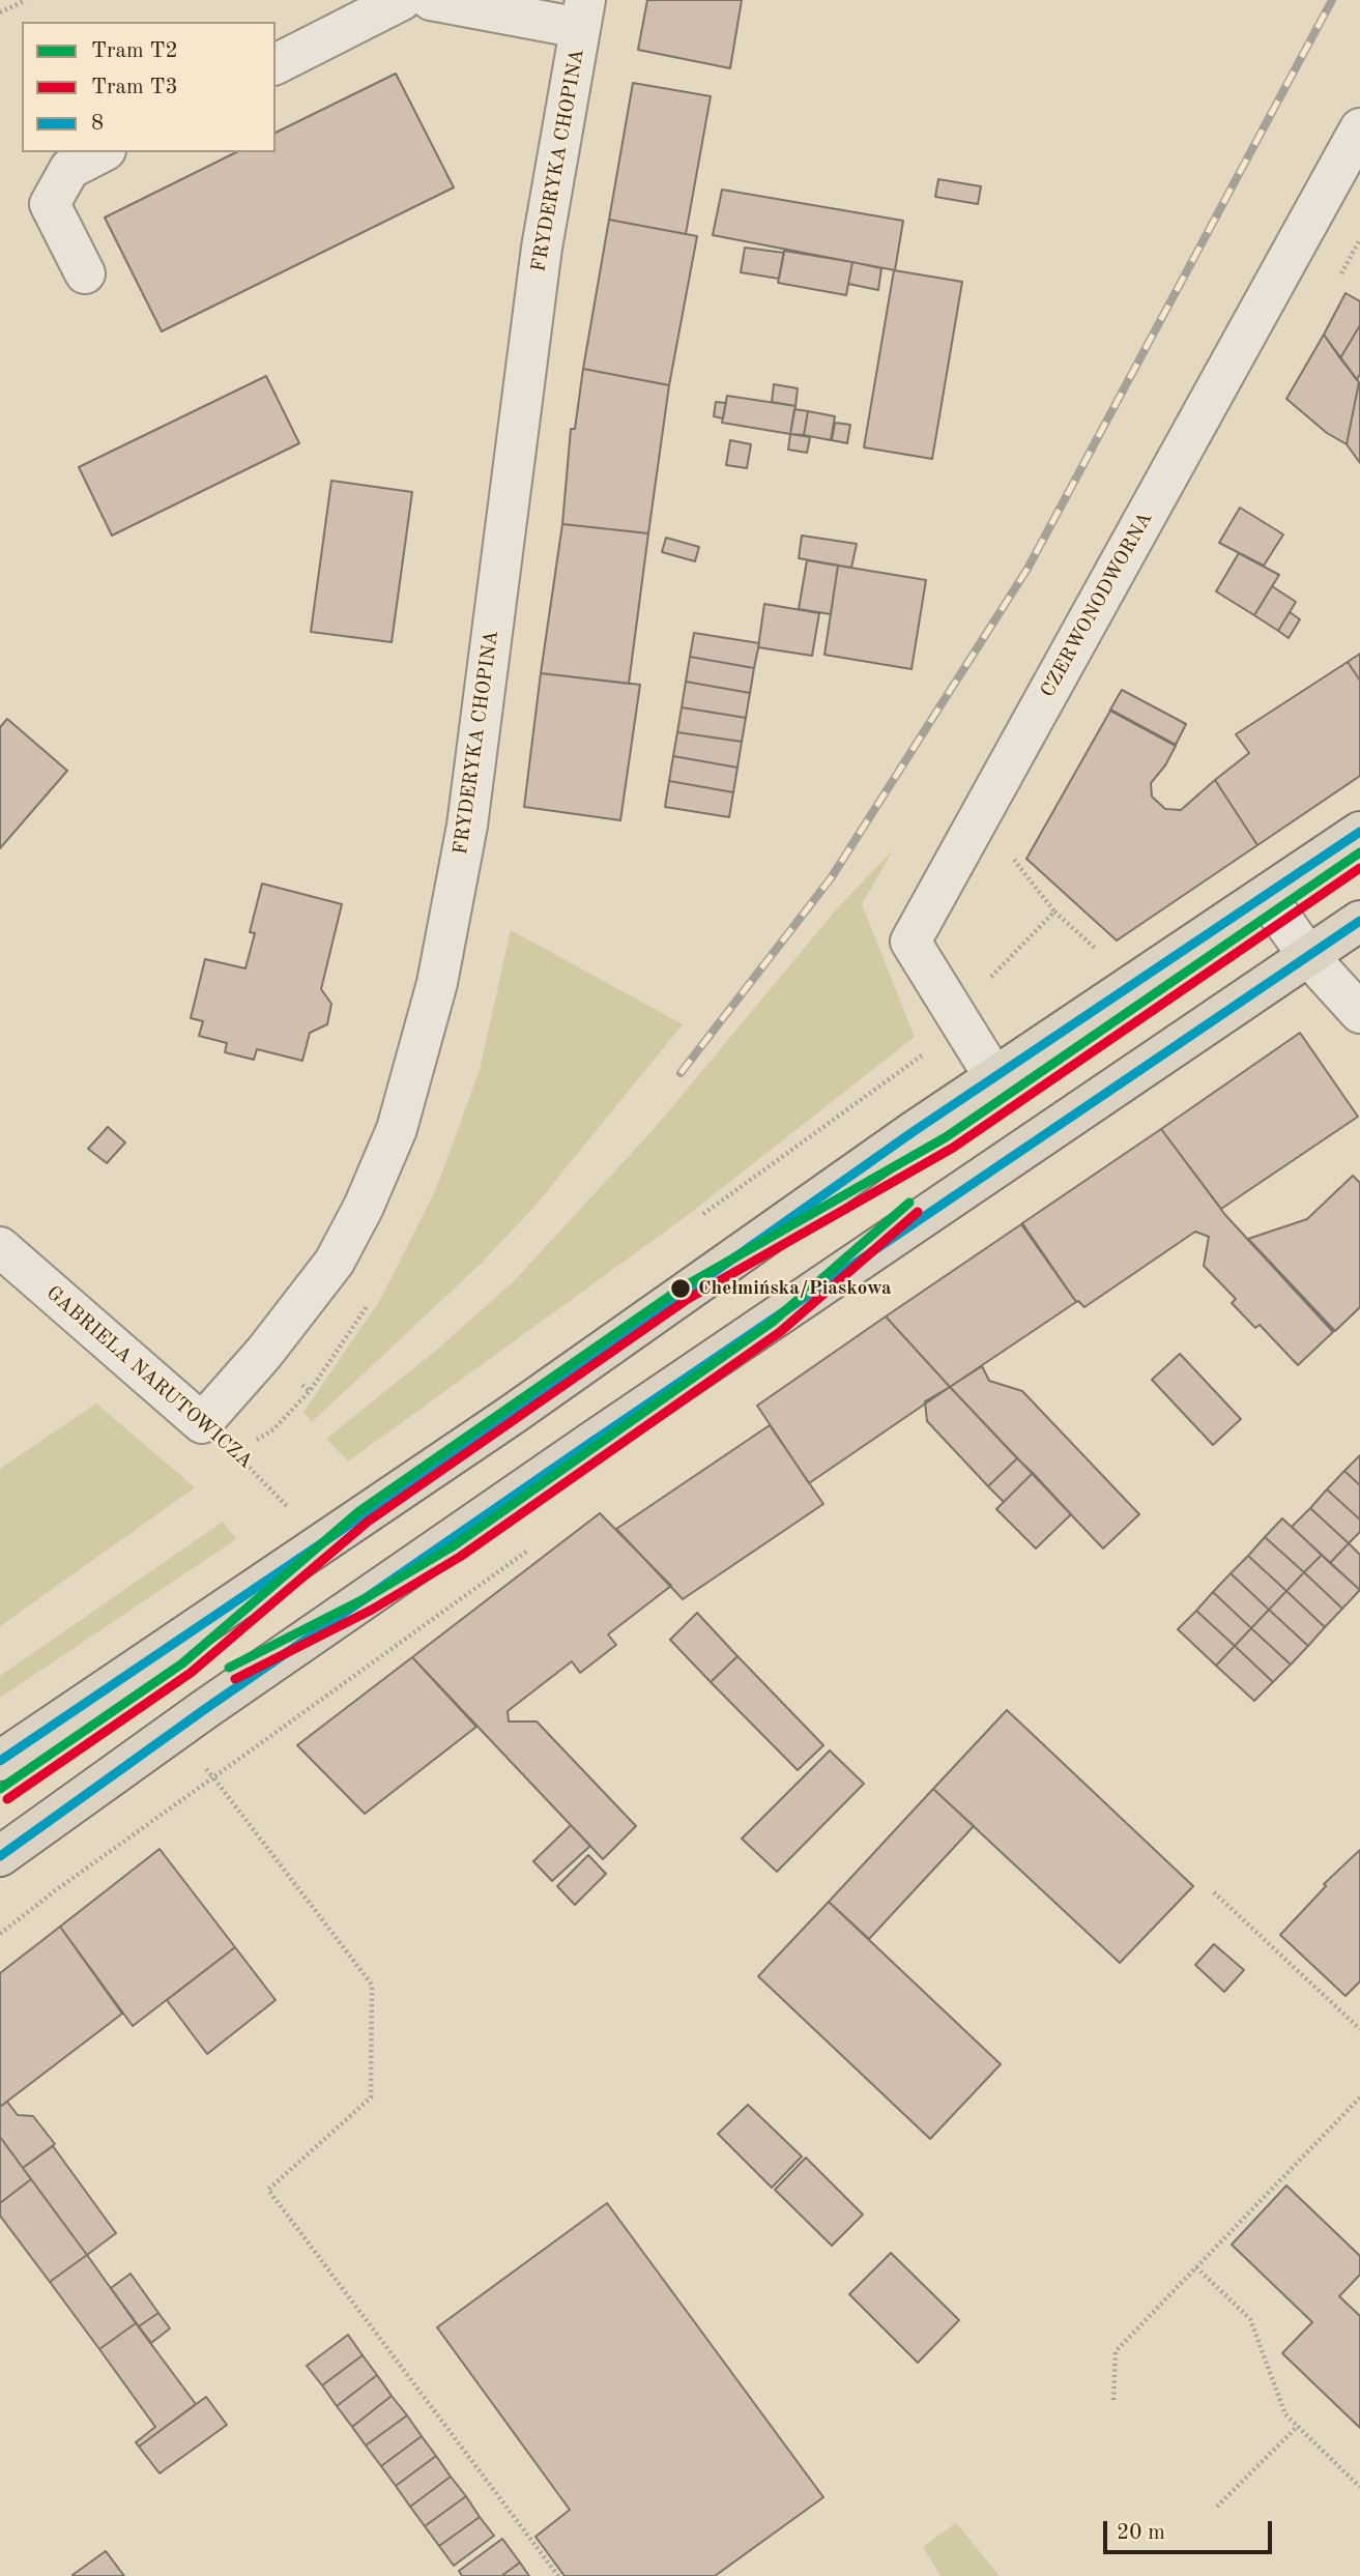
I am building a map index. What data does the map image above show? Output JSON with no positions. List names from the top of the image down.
{
  "streets": {
    "street": ["FRYDERYKA CHOPINA", "CZERWONODWORNA", "GABRIELA NARUTOWICZA"]
  },
  "crossings": [
    ["FRYDERYKA CHOPINA", "GABRIELA NARUTOWICZA"]
  ],
  "places": ["Chełmińska/Piaskowa"],
  "lines": ["transit line 8", "tram line T2", "tram line T3"],
  "legend": ["Tram T2", "Tram T3", "8"],
  "scale_bar": "20 m"
}
